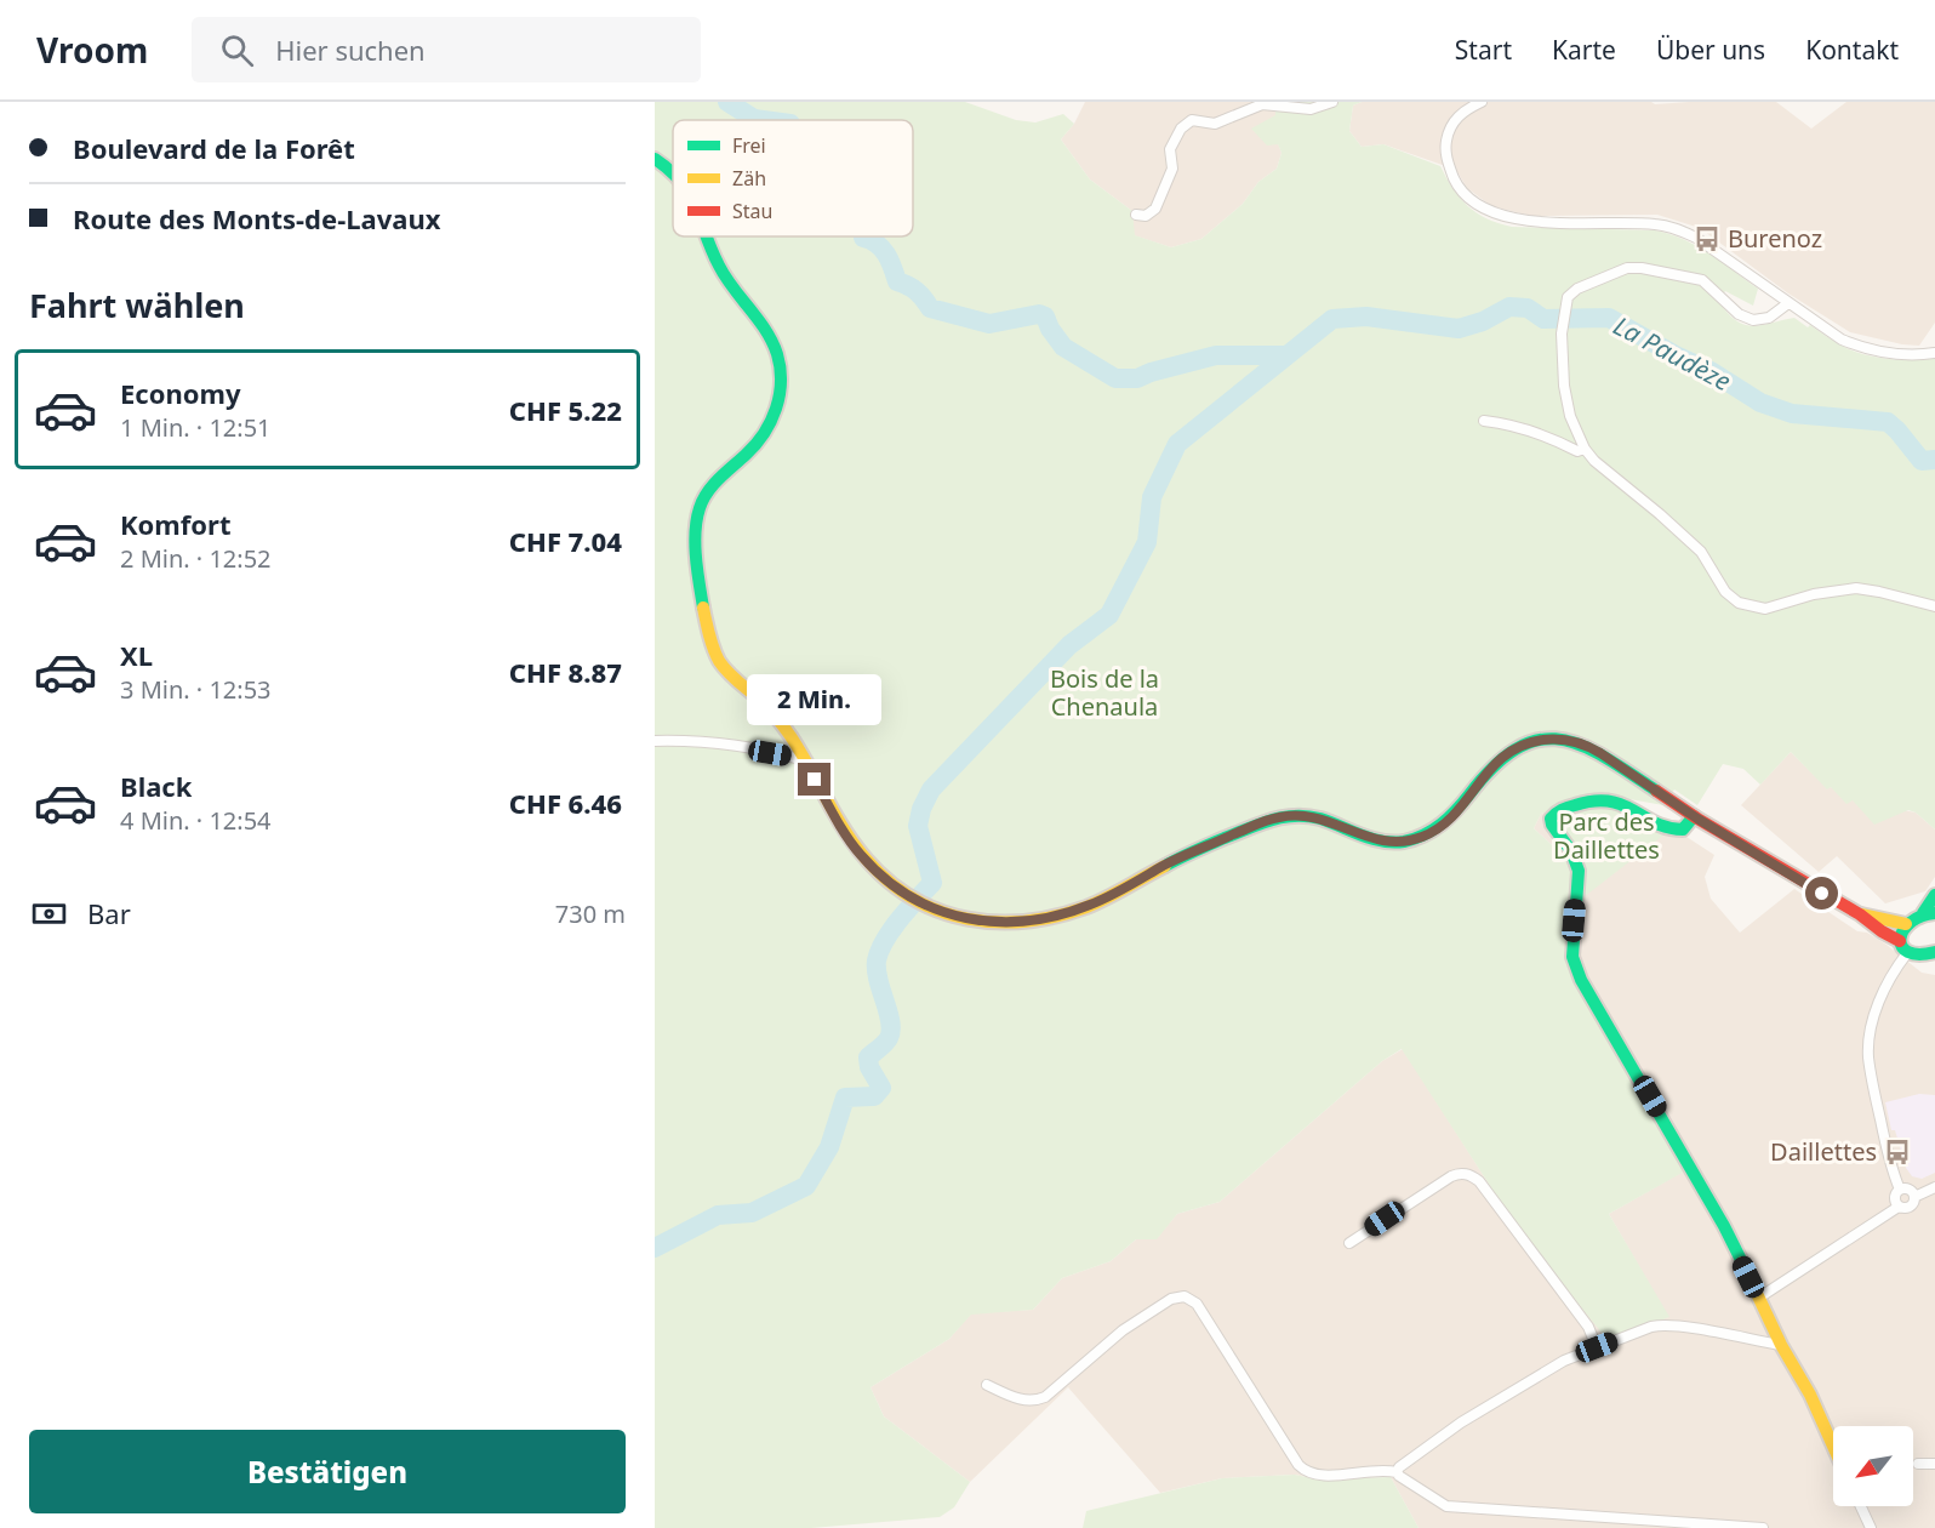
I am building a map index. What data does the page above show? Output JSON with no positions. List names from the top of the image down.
{
  "water": ["La Paudèze"],
  "parks": ["Bois de la Chenaula", "Parc des Daillettes"],
  "places": {
    "bus stop": ["Burenoz", "Daillettes"]
  },
  "legend": ["Frei", "Zäh", "Stau"],
  "north": "bottom left",
  "page": {
    "header": "Vroom",
    "search": "Hier suchen",
    "nav": [
      "Start",
      "Karte",
      "Über uns",
      "Kontakt"
    ],
    "banner": ["Boulevard de la Forêt", "Route des Monts-de-Lavaux"],
    "heading": "Fahrt wählen",
    "list": [
      {
        "name": "Economy",
        "note": "1 Min. · 12:51",
        "value": "CHF 5.22"
      },
      {
        "name": "Komfort",
        "note": "2 Min. · 12:52",
        "value": "CHF 7.04"
      },
      {
        "name": "XL",
        "note": "3 Min. · 12:53",
        "value": "CHF 8.87"
      },
      {
        "name": "Black",
        "note": "4 Min. · 12:54",
        "value": "CHF 6.46"
      }
    ],
    "bubble": "2 Min.",
    "pay": ["Bar", "730 m"],
    "buttons": "Bestätigen"
  }
}
